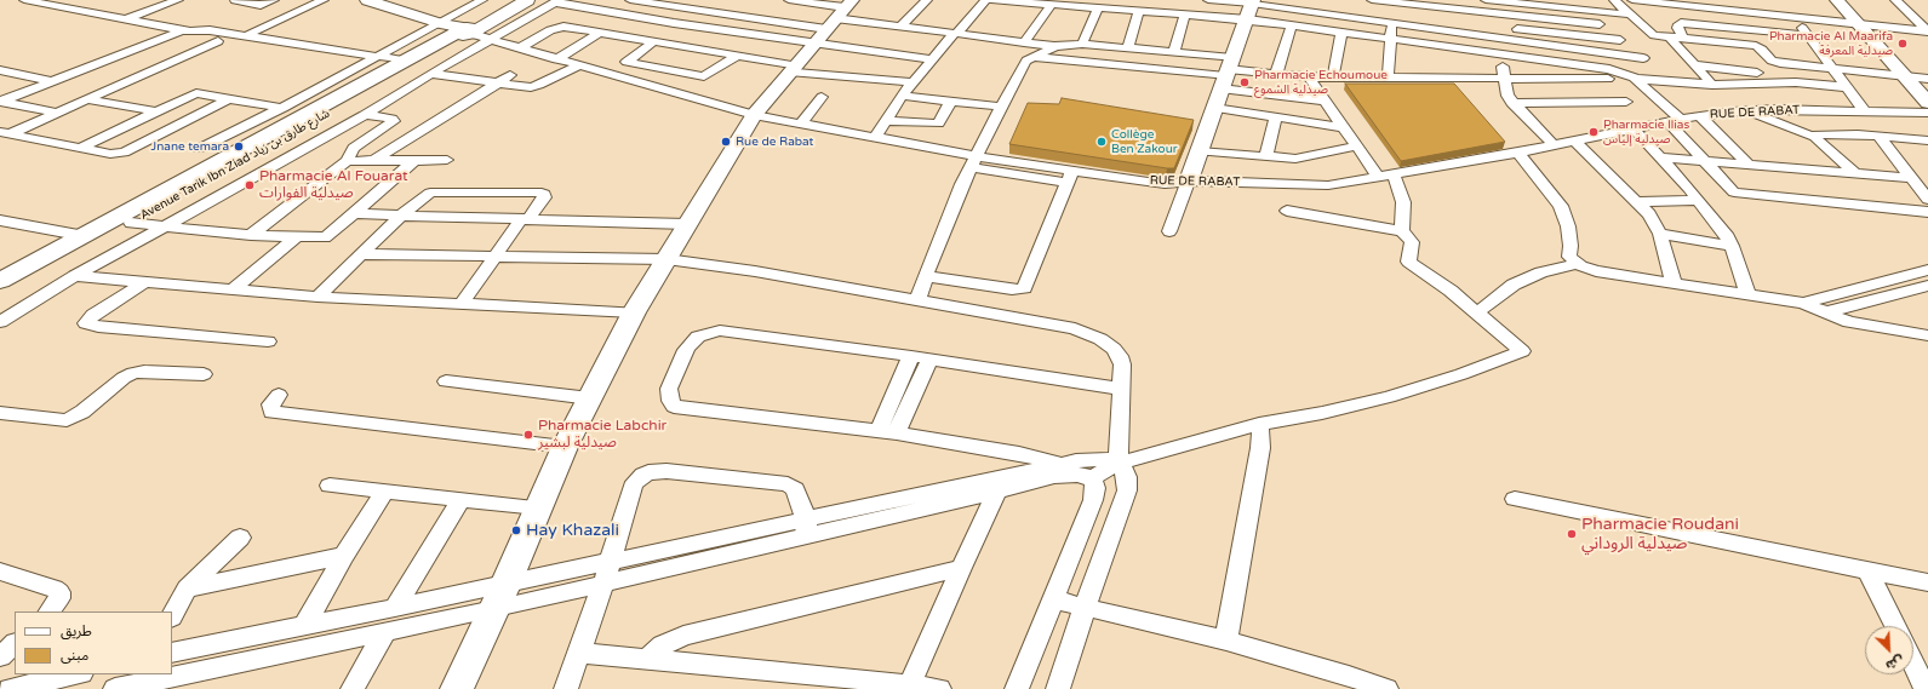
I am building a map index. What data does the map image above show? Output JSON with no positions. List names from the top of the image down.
{
  "streets": {
    "main road": ["Avenue Tarik Ibn Ziad شارع طارق بن زياد"],
    "street": ["RUE DE RABAT"]
  },
  "places": [
    "Pharmacie Al Maarifa صيدلية المعرفة",
    "Pharmacie Echoumoue صيدلية الشموع",
    "Pharmacie Ilias صيدلية إلياس",
    "Rue de Rabat",
    "Collège Ben Zakour",
    "Jnane temara",
    "Pharmacie Al Fouarat صيدلية الفوارات",
    "Pharmacie Labchir صيدلية لبشير",
    "Hay Khazali",
    "Pharmacie Roudani صيدلية الروداني"
  ],
  "legend": ["طريق", "مبنى"],
  "north": "bottom right"
}
